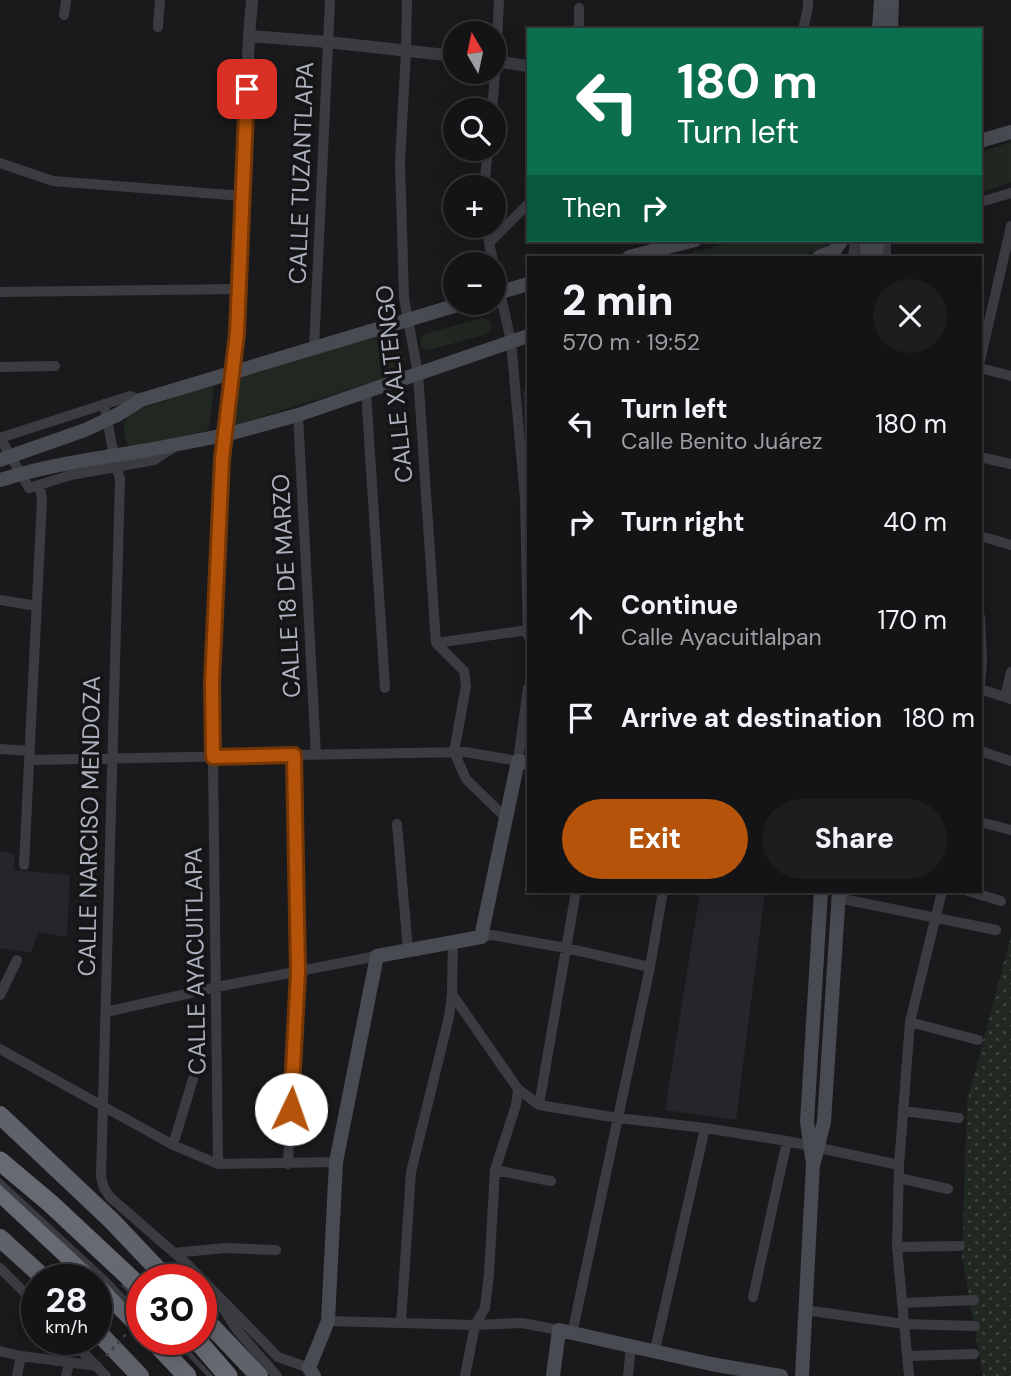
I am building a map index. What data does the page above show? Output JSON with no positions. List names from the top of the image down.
{
  "streets": {
    "street": [
      "CALLE TUZANTLAPA",
      "CALLE XALTENGO",
      "CALLE 18 DE MARZO",
      "CALLE NARCISO MENDOZA",
      "CALLE AYACUITLAPA"
    ]
  },
  "north": "top",
  "page": {
    "map_buttons": ["+", "−"],
    "turn": ["180 m", "Turn left"],
    "then": "Then",
    "heading": ["2 min", "570 m · 19:52"],
    "list": [
      {
        "name": "Turn left",
        "note": "Calle Benito Juárez",
        "value": "180 m"
      },
      {
        "name": "Turn right",
        "value": "40 m"
      },
      {
        "name": "Continue",
        "note": "Calle Ayacuitlalpan",
        "value": "170 m"
      },
      {
        "name": "Arrive at destination",
        "value": "180 m"
      }
    ],
    "buttons": ["Exit", "Share"],
    "speed": "28 km/h",
    "limit": "30"
  }
}
